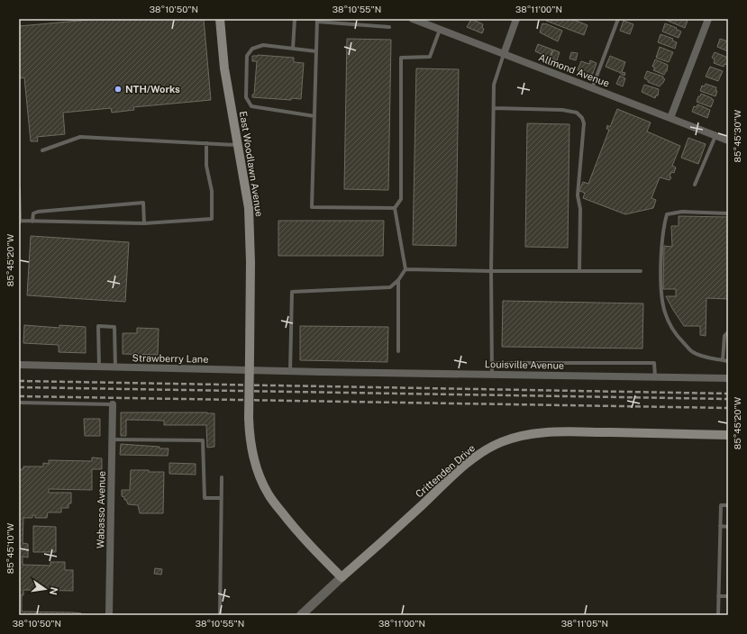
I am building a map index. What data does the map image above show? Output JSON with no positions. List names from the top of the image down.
{
  "streets": {
    "main road": ["East Woodlawn Avenue", "Crittenden Drive"],
    "street": [
      "Allmond Avenue",
      "Strawberry Lane",
      "Louisville Avenue",
      "Wabasso Avenue"
    ]
  },
  "crossings": [
    ["East Woodlawn Avenue", "Crittenden Drive"],
    ["Strawberry Lane", "Louisville Avenue"]
  ],
  "places": ["NTH/Works"],
  "north": "right",
  "coordinates": [
    "38°10'50\"N",
    "38°10'55\"N",
    "38°11'00\"N",
    "85°45'30\"W",
    "85°45'20\"W",
    "85°45'10\"W",
    "38°11'05\"N"
  ]
}
